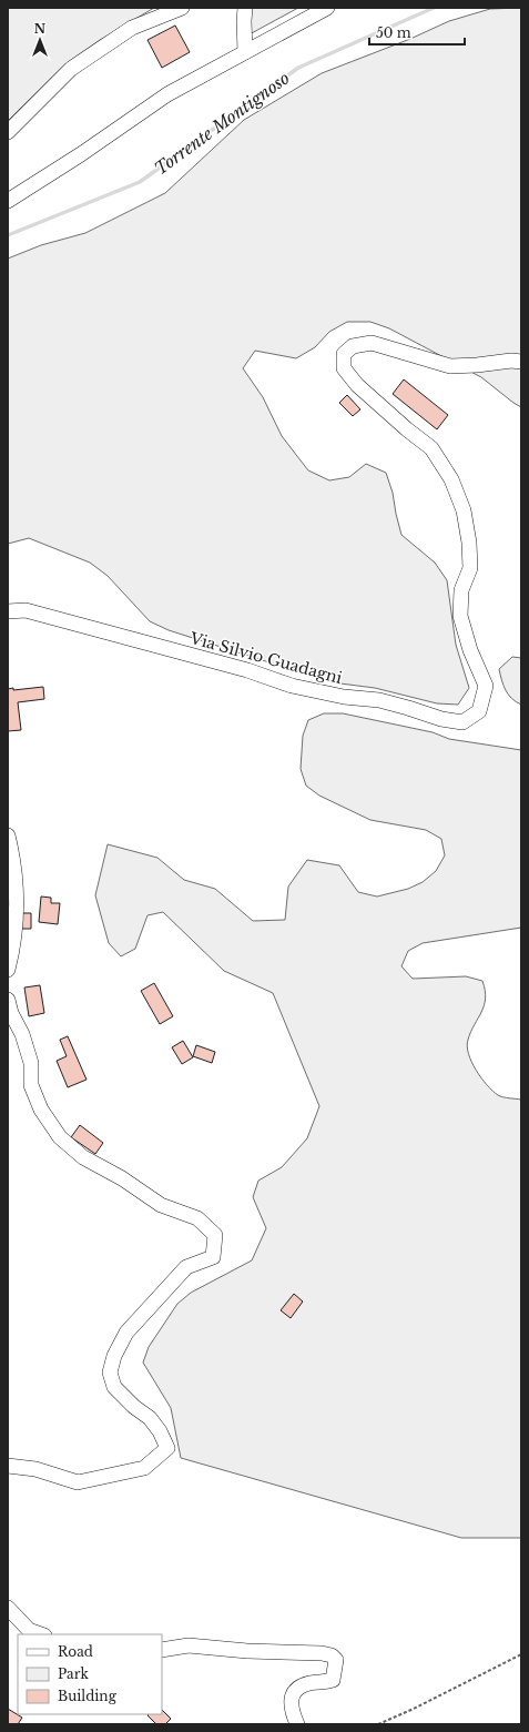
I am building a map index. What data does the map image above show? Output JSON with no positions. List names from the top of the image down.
{
  "streets": {
    "street": ["Via Silvio Guadagni"]
  },
  "water": ["Torrente Montignoso"],
  "legend": ["Road", "Park", "Building"],
  "scale_bar": "50 m",
  "north": "top"
}
